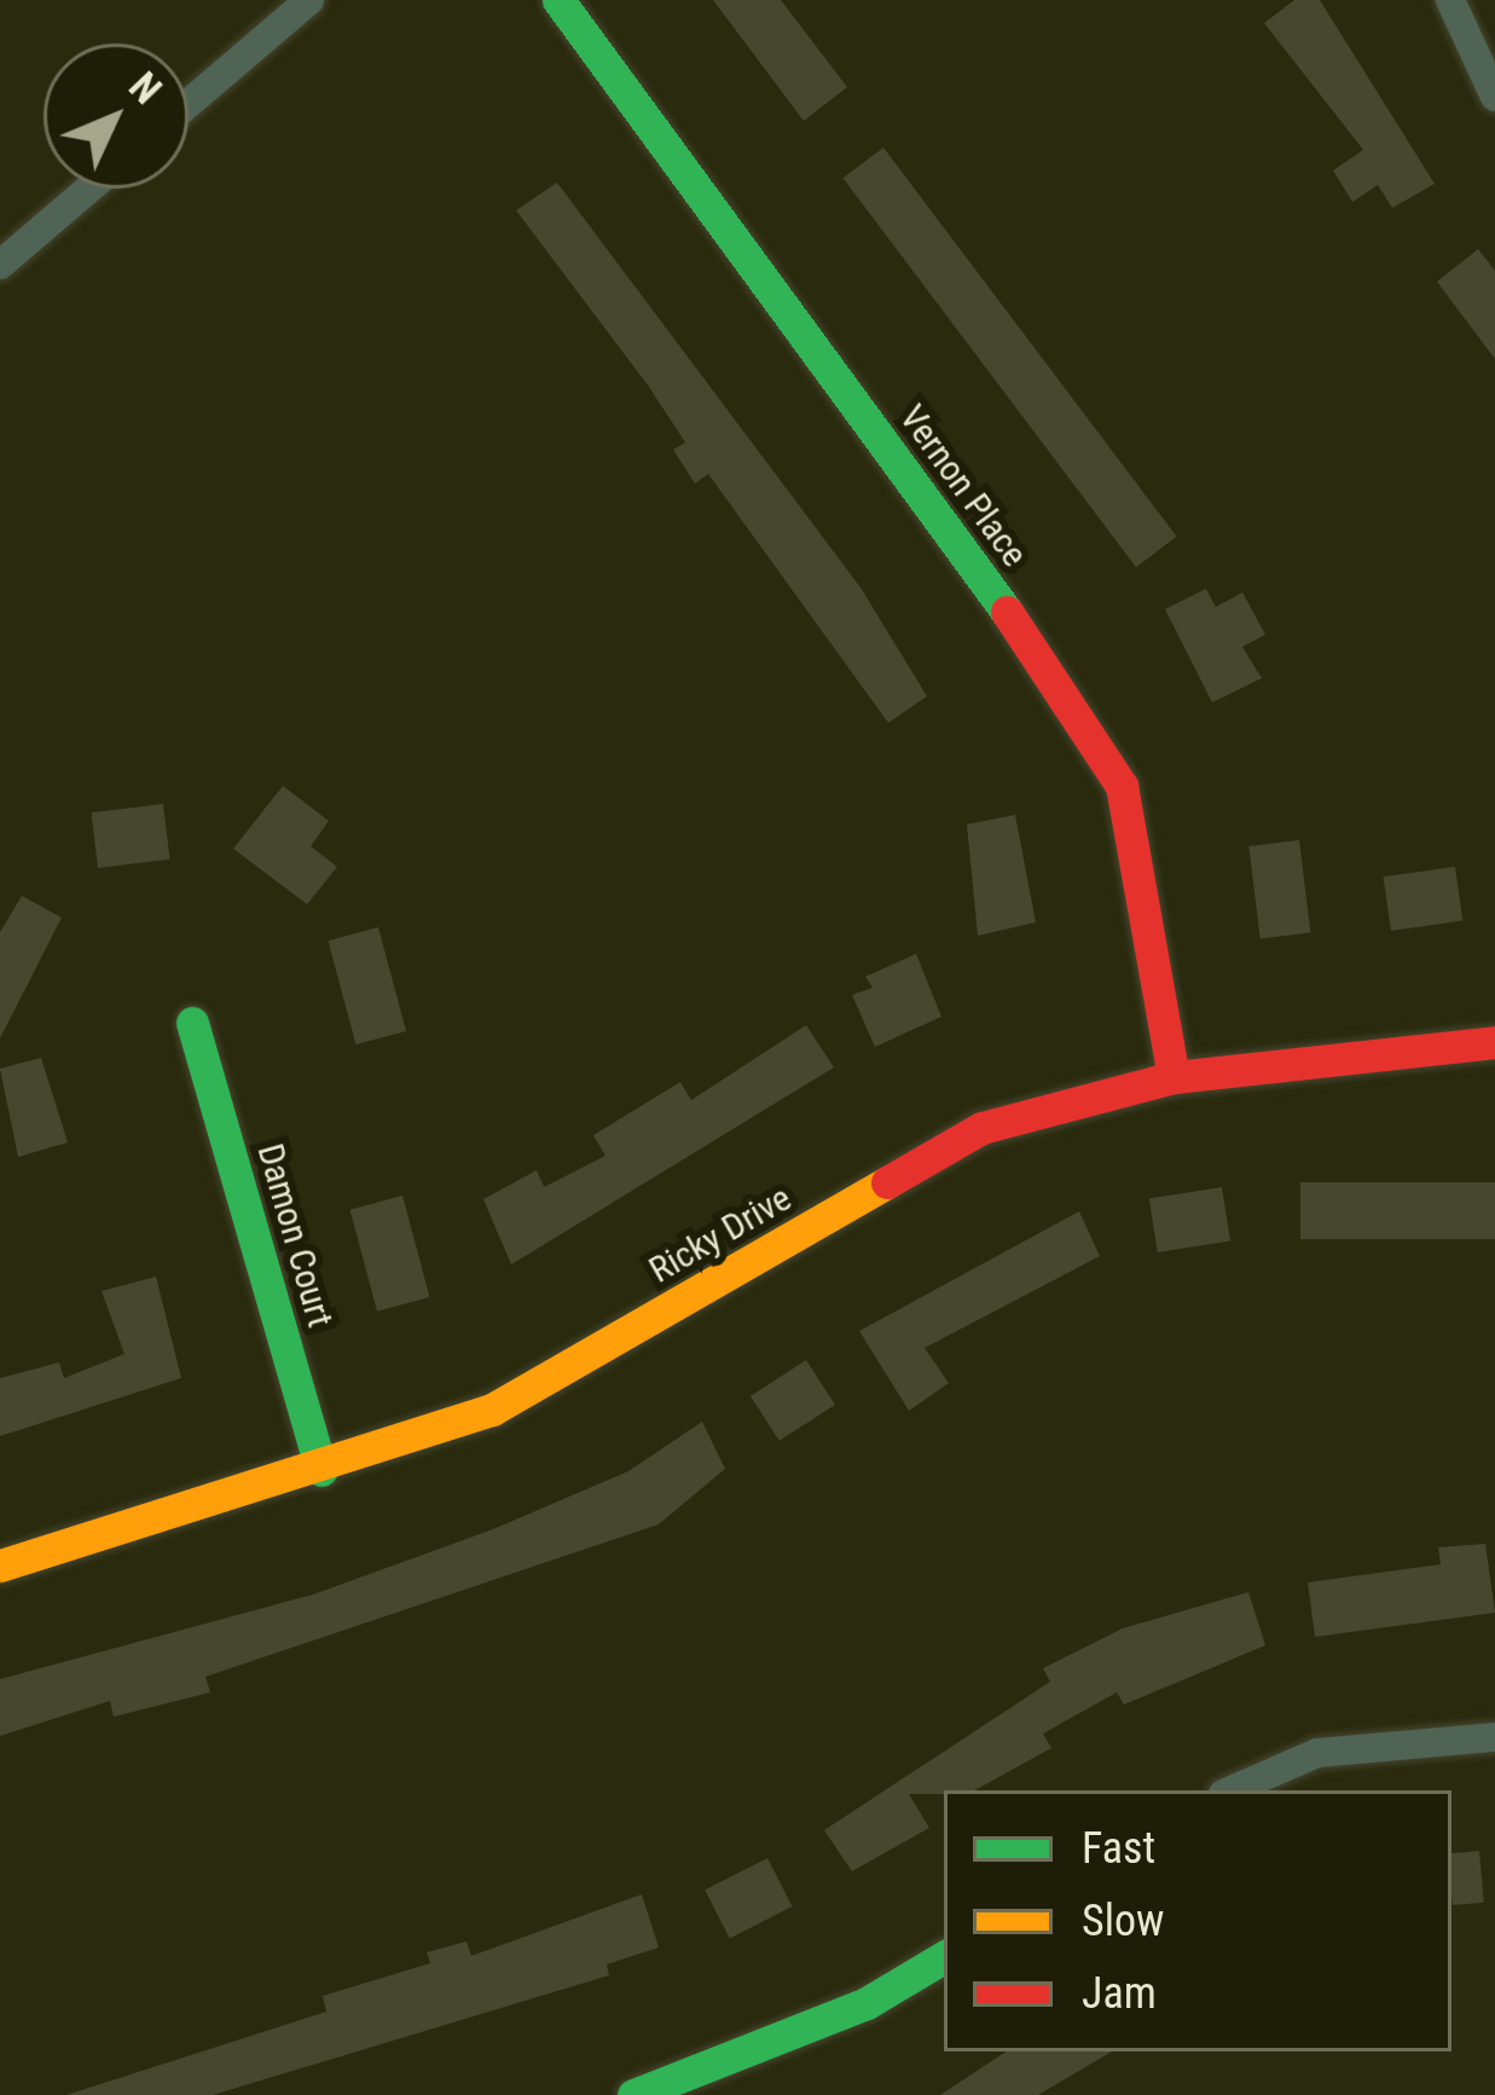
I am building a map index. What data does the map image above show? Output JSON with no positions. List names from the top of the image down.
{
  "streets": {
    "street": ["Vernon Place", "Ricky Drive", "Damon Court"]
  },
  "crossings": [
    ["Vernon Place", "Ricky Drive"],
    ["Ricky Drive", "Damon Court"]
  ],
  "legend": ["Fast", "Slow", "Jam"],
  "north": "top right"
}
